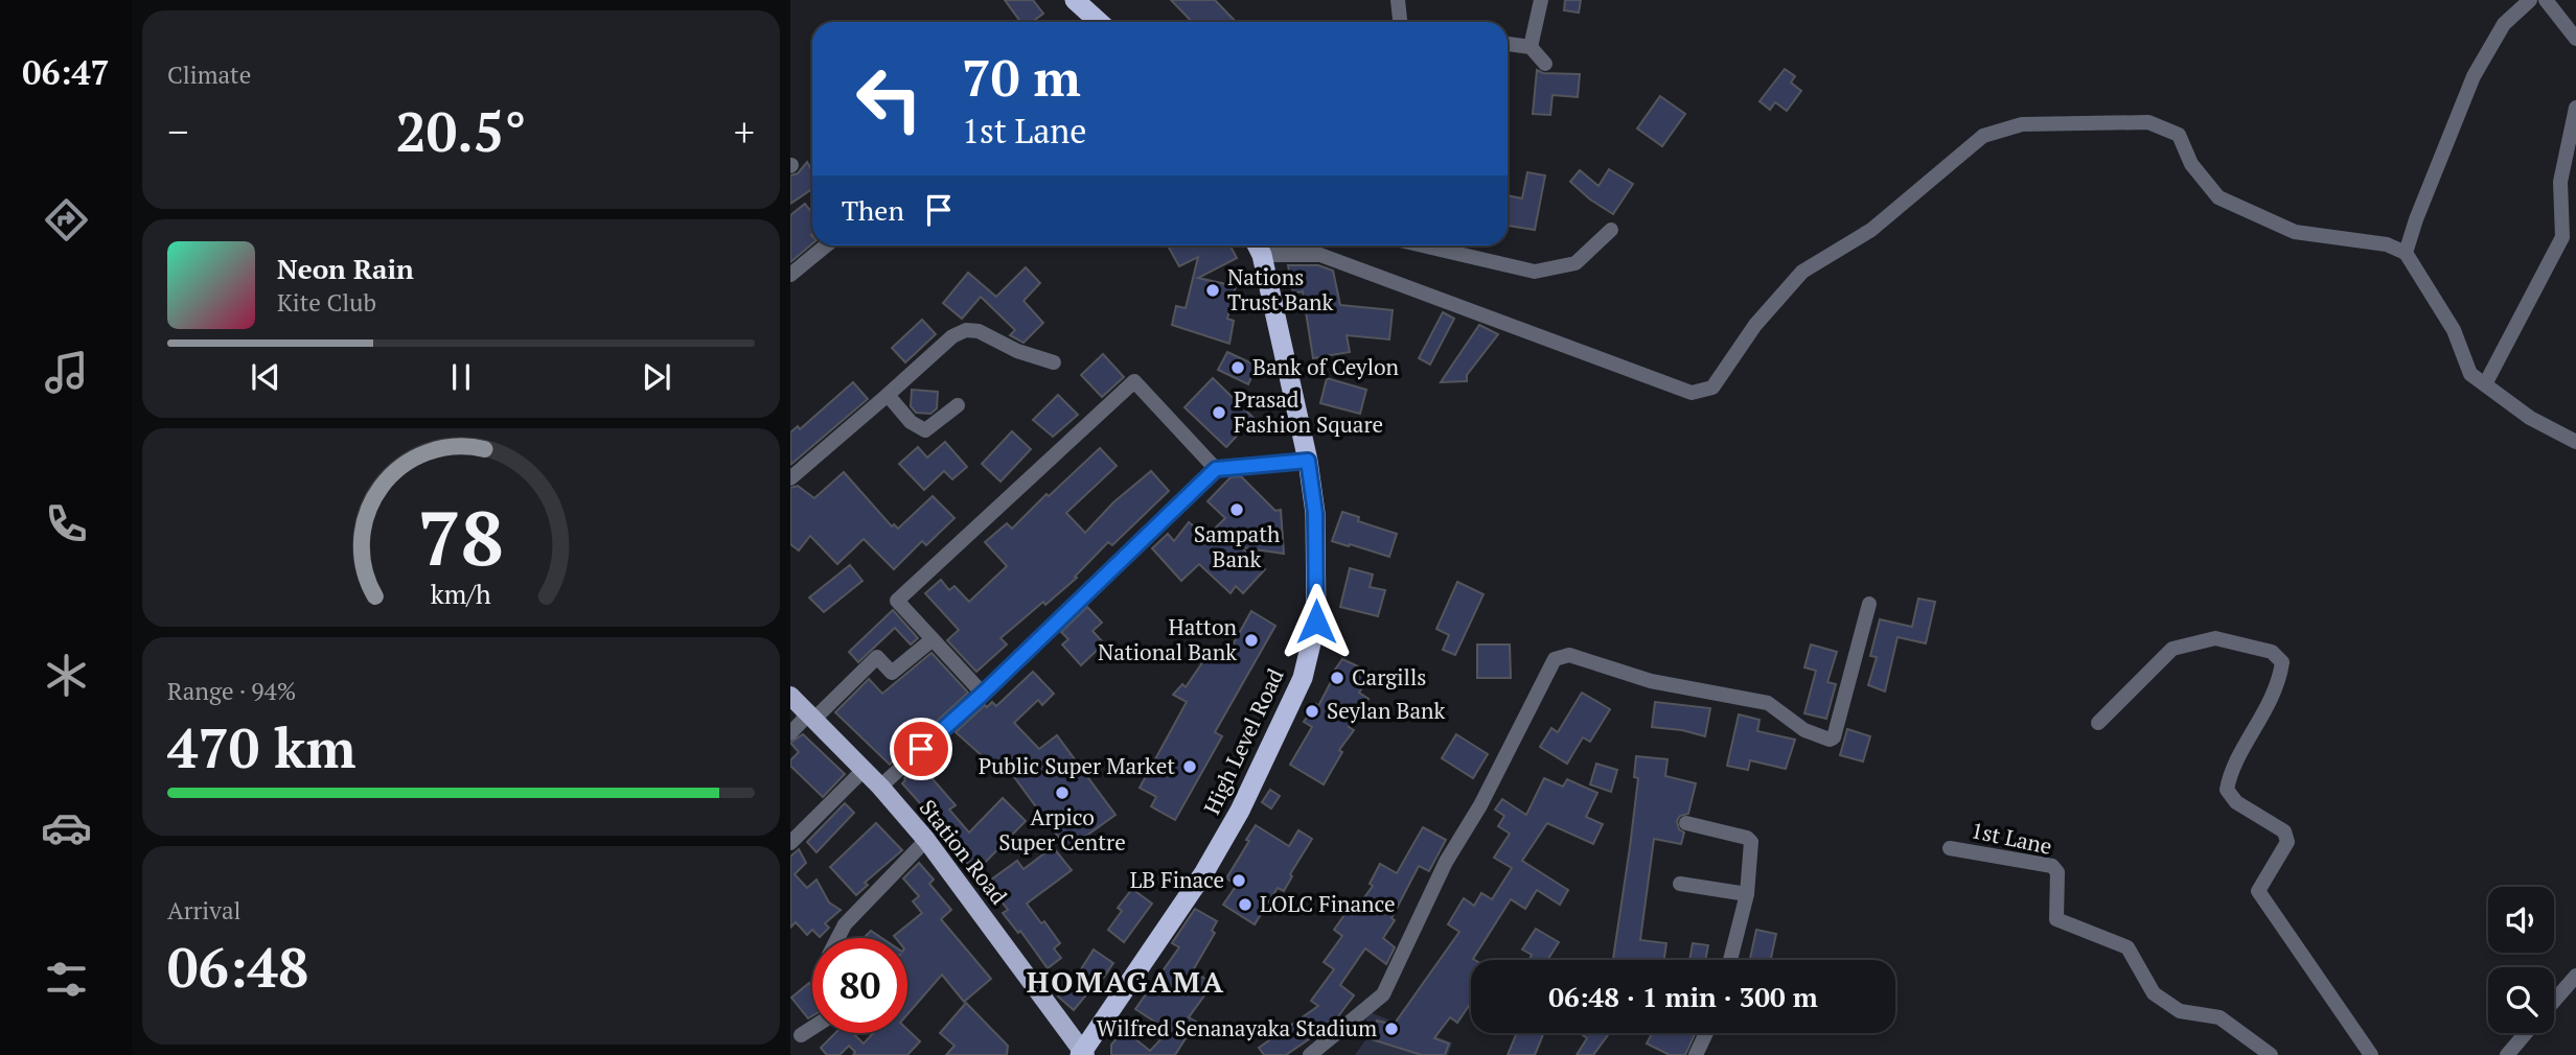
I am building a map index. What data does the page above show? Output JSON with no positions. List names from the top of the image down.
{
  "streets": {
    "highway": ["High Level Road"],
    "main road": ["Station Road"],
    "street": ["1st Lane"]
  },
  "crossings": [
    ["High Level Road", "Station Road"]
  ],
  "districts": ["HOMAGAMA"],
  "places": [
    "Nations Trust Bank",
    "Bank of Ceylon",
    "Prasad Fashion Square",
    "Sampath Bank",
    "Hatton National Bank",
    "Cargills",
    "Seylan Bank",
    "Public Super Market",
    "Arpico Super Centre",
    "LB Finace",
    "LOLC Finance",
    "Wilfred Senanayaka Stadium"
  ],
  "page": {
    "tabs": "06:47",
    "tile": [
      "Climate",
      ["Range · 94%", "470 km"],
      ["Arrival", "06:48"]
    ],
    "turn": ["70 m", "1st Lane"],
    "heat": ["−", "20.5°", "+"],
    "then": "Then",
    "song": ["Neon Rain", "Kite Club"],
    "limit": "80",
    "trip": "06:48 · 1 min · 300 m",
    "gauge": ["78", "km/h"]
  }
}
